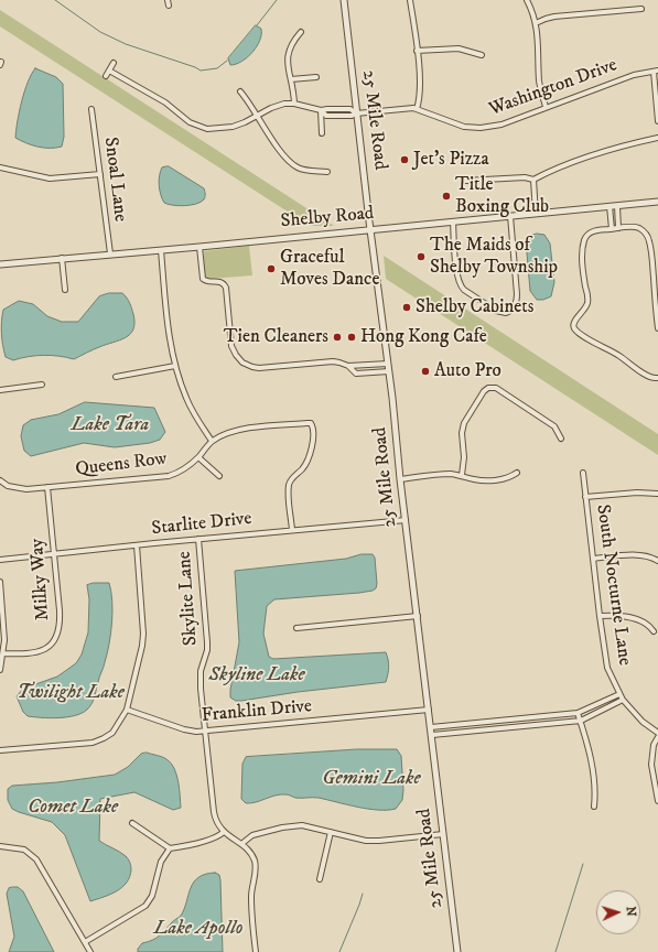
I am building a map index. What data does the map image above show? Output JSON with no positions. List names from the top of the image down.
{
  "streets": {
    "street": [
      "Washington Drive",
      "25 Mile Road",
      "Snoal Lane",
      "Shelby Road",
      "Queens Row",
      "Starlite Drive",
      "Milky Way",
      "South Nocturne Lane",
      "Skylite Lane",
      "Franklin Drive"
    ]
  },
  "crossings": [
    ["Washington Drive", "25 Mile Road"],
    ["25 Mile Road", "Shelby Road"],
    ["25 Mile Road", "Starlite Drive"],
    ["25 Mile Road", "Franklin Drive"],
    ["Snoal Lane", "Shelby Road"],
    ["Queens Row", "Starlite Drive"],
    ["Queens Row", "Milky Way"],
    ["Starlite Drive", "Milky Way"],
    ["Starlite Drive", "Skylite Lane"],
    ["Skylite Lane", "Franklin Drive"]
  ],
  "water": [
    "Lake Tara",
    "Skyline Lake",
    "Twilight Lake",
    "Gemini Lake",
    "Comet Lake",
    "Lake Apollo"
  ],
  "places": [
    "Jet's Pizza",
    "Title Boxing Club",
    "The Maids of Shelby Township",
    "Graceful Moves Dance",
    "Shelby Cabinets",
    "Tien Cleaners",
    "Hong Kong Cafe",
    "Auto Pro"
  ],
  "north": "right"
}
